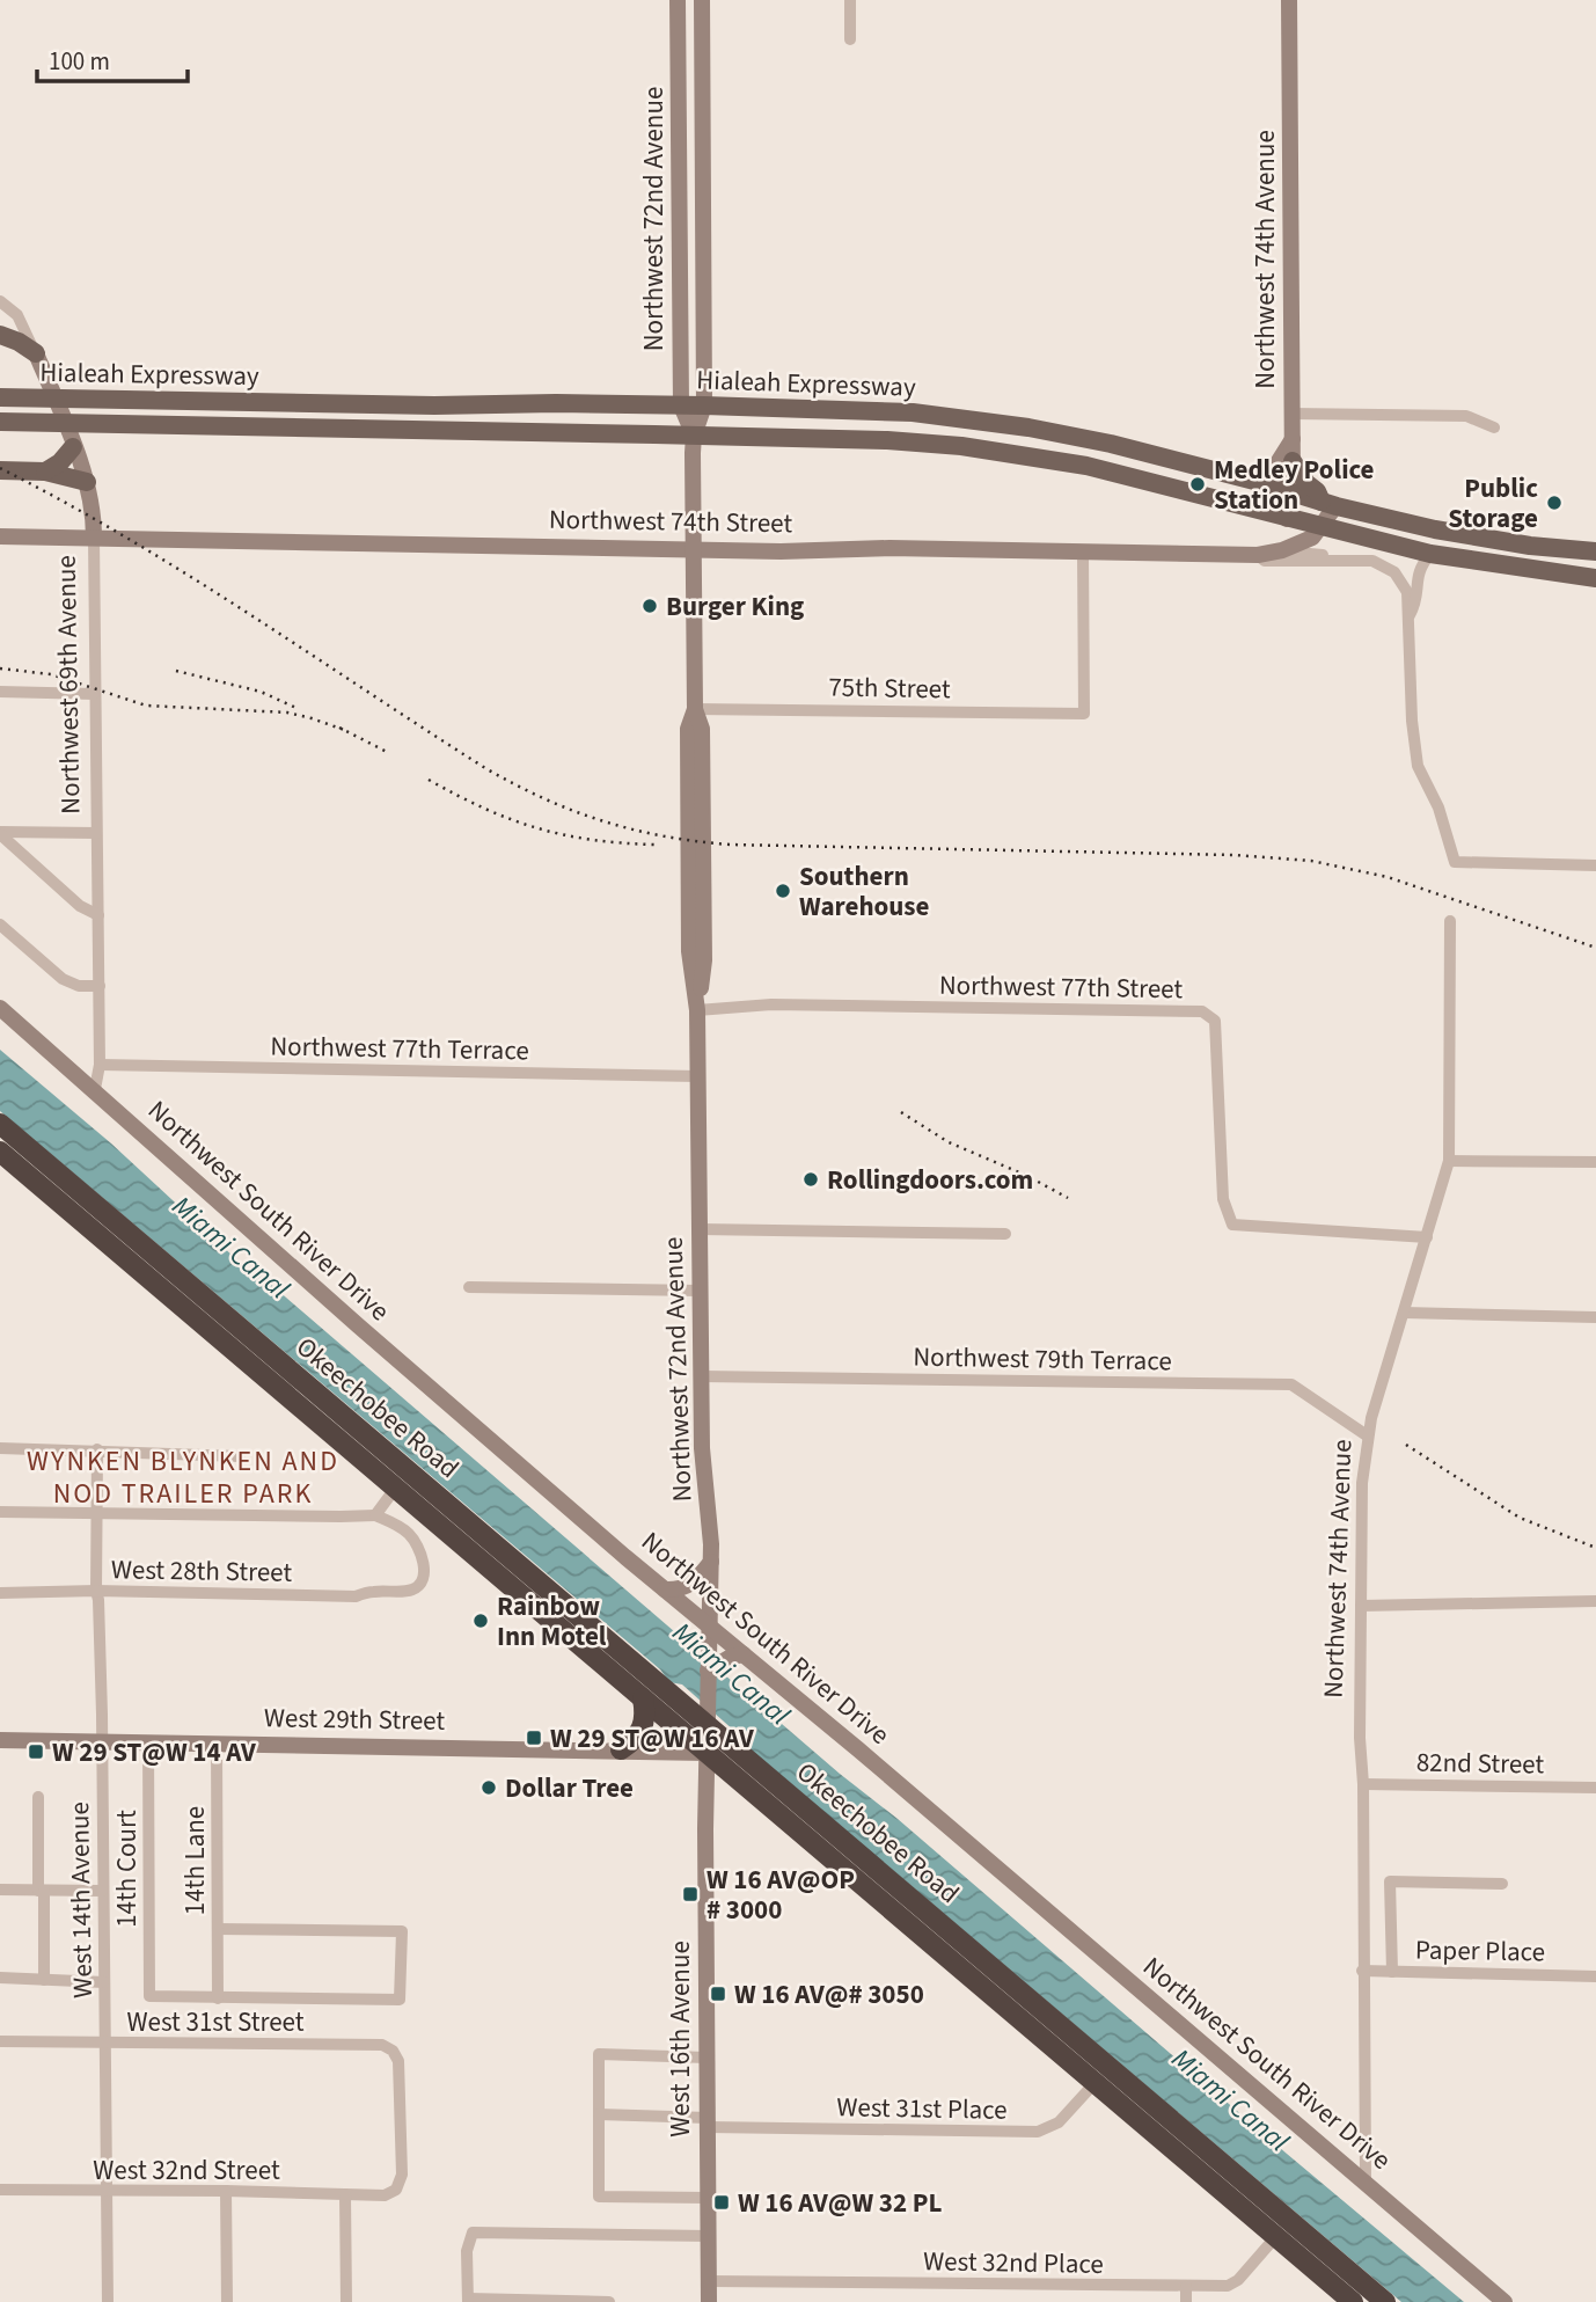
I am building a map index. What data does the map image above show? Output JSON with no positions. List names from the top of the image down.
{
  "streets": {
    "highway": ["Okeechobee Road"],
    "main road": ["Hialeah Expressway"],
    "street": [
      "Northwest 72nd Avenue",
      "Northwest 74th Avenue",
      "Northwest 74th Street",
      "Northwest 69th Avenue",
      "75th Street",
      "Northwest 77th Street",
      "Northwest 77th Terrace",
      "Northwest South River Drive",
      "Northwest 79th Terrace",
      "West 28th Street",
      "West 29th Street",
      "82nd Street",
      "14th Lane",
      "14th Court",
      "West 14th Avenue",
      "Paper Place",
      "West 31st Street",
      "West 16th Avenue",
      "West 31st Place",
      "West 32nd Street",
      "West 32nd Place"
    ]
  },
  "crossings": [
    ["Northwest 72nd Avenue", "Hialeah Expressway"],
    ["Northwest 72nd Avenue", "Northwest 74th Street"],
    ["Northwest 72nd Avenue", "75th Street"],
    ["Northwest 72nd Avenue", "Northwest 77th Street"],
    ["Northwest 72nd Avenue", "Northwest 77th Terrace"],
    ["Northwest 72nd Avenue", "Northwest South River Drive"],
    ["Northwest 72nd Avenue", "Northwest 79th Terrace"],
    ["Northwest 72nd Avenue", "Okeechobee Road"],
    ["Northwest 72nd Avenue", "West 16th Avenue"],
    ["Northwest 74th Avenue", "Hialeah Expressway"],
    ["Northwest 74th Avenue", "Northwest 77th Street"],
    ["Northwest 74th Avenue", "Northwest South River Drive"],
    ["Northwest 74th Avenue", "Northwest 79th Terrace"],
    ["Northwest 74th Avenue", "82nd Street"],
    ["Northwest 74th Avenue", "Paper Place"],
    ["Northwest 74th Street", "Northwest 69th Avenue"],
    ["Northwest 74th Street", "75th Street"],
    ["Northwest 69th Avenue", "Northwest 77th Terrace"],
    ["Northwest 69th Avenue", "Northwest South River Drive"],
    ["Okeechobee Road", "West 29th Street"],
    ["Okeechobee Road", "West 16th Avenue"],
    ["Okeechobee Road", "West 31st Place"],
    ["Okeechobee Road", "West 32nd Place"],
    ["West 28th Street", "West 14th Avenue"],
    ["West 29th Street", "14th Lane"],
    ["West 29th Street", "14th Court"],
    ["West 29th Street", "West 14th Avenue"],
    ["West 29th Street", "West 16th Avenue"],
    ["14th Lane", "14th Court"],
    ["West 14th Avenue", "West 31st Street"],
    ["West 14th Avenue", "West 32nd Street"],
    ["West 31st Street", "West 32nd Street"],
    ["West 16th Avenue", "West 31st Place"],
    ["West 16th Avenue", "West 32nd Place"]
  ],
  "districts": ["WYNKEN BLYNKEN AND NOD TRAILER PARK"],
  "water": ["Miami Canal"],
  "places": {
    "other": [
      "Medley Police Station",
      "Public Storage",
      "Burger King",
      "Southern Warehouse",
      "Rollingdoors.com",
      "Rainbow Inn Motel",
      "Dollar Tree"
    ],
    "transit": [
      "W 29 ST@W 16 AV",
      "W 29 ST@W 14 AV",
      "W 16 AV@OP # 3000",
      "W 16 AV@# 3050",
      "W 16 AV@W 32 PL"
    ]
  },
  "scale_bar": "100 m"
}
